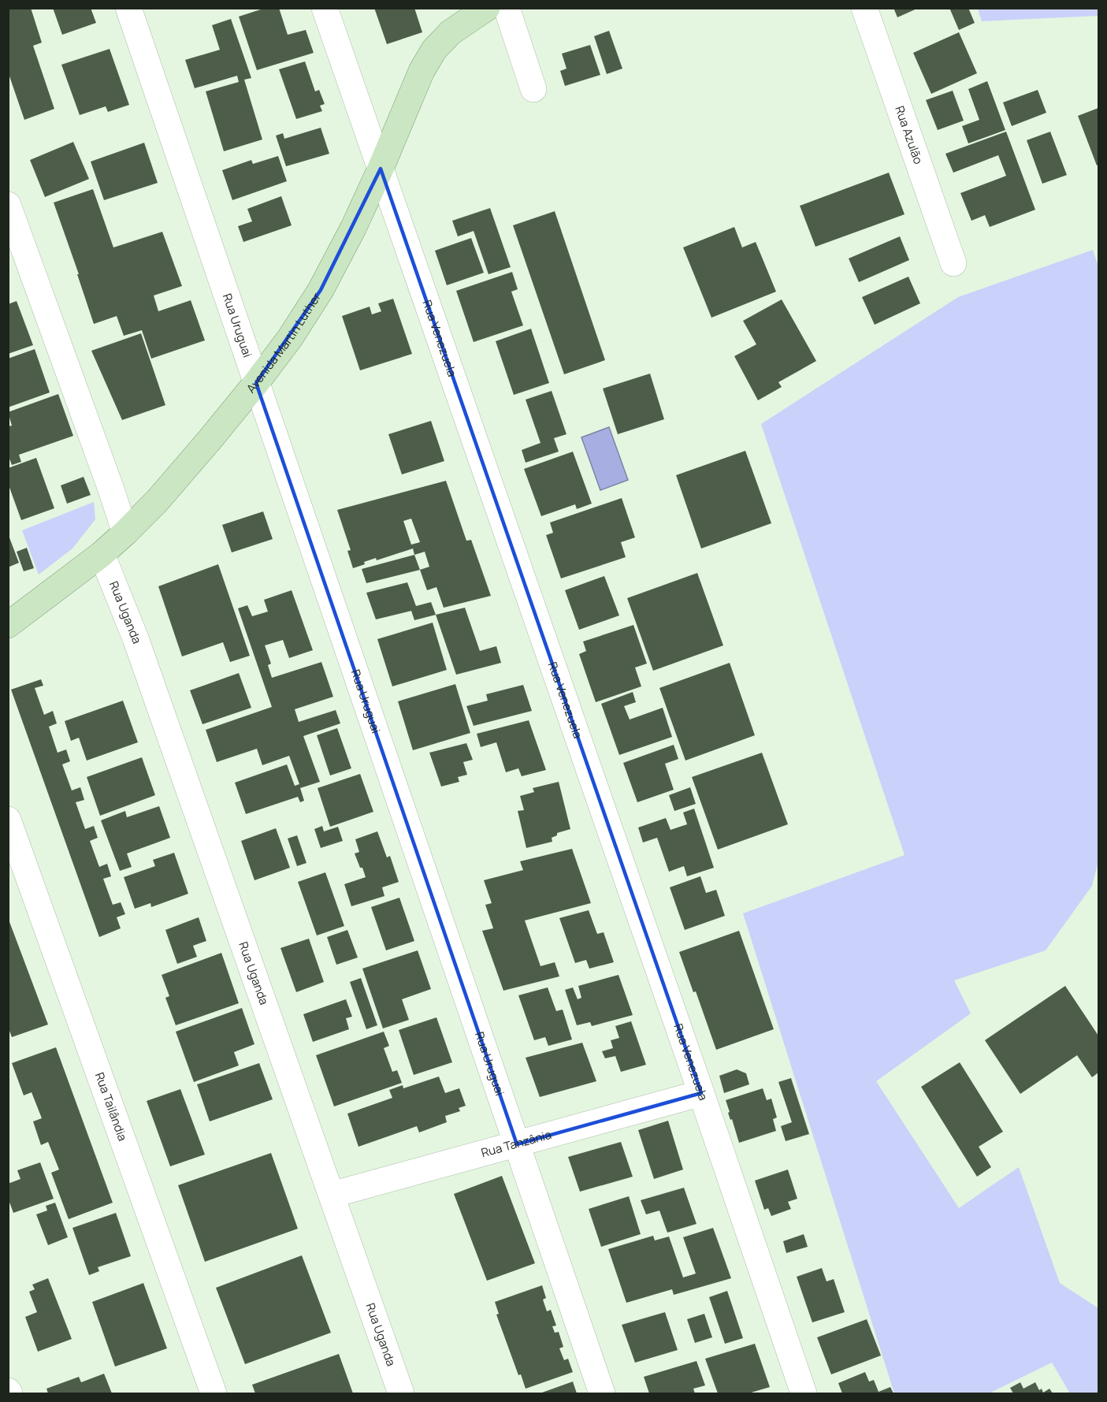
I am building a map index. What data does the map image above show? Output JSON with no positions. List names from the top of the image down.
{
  "streets": {
    "main road": ["Avenida Martin Luther"],
    "street": [
      "Rua Azulão",
      "Rua Uruguai",
      "Rua Venezuela",
      "Rua Uganda",
      "Rua Tailândia",
      "Rua Tanzânia"
    ]
  },
  "crossings": [
    ["Rua Uruguai", "Avenida Martin Luther"],
    ["Rua Uruguai", "Rua Tanzânia"],
    ["Rua Venezuela", "Avenida Martin Luther"],
    ["Rua Venezuela", "Rua Tanzânia"],
    ["Avenida Martin Luther", "Rua Uganda"],
    ["Rua Uganda", "Rua Tanzânia"]
  ]
}
